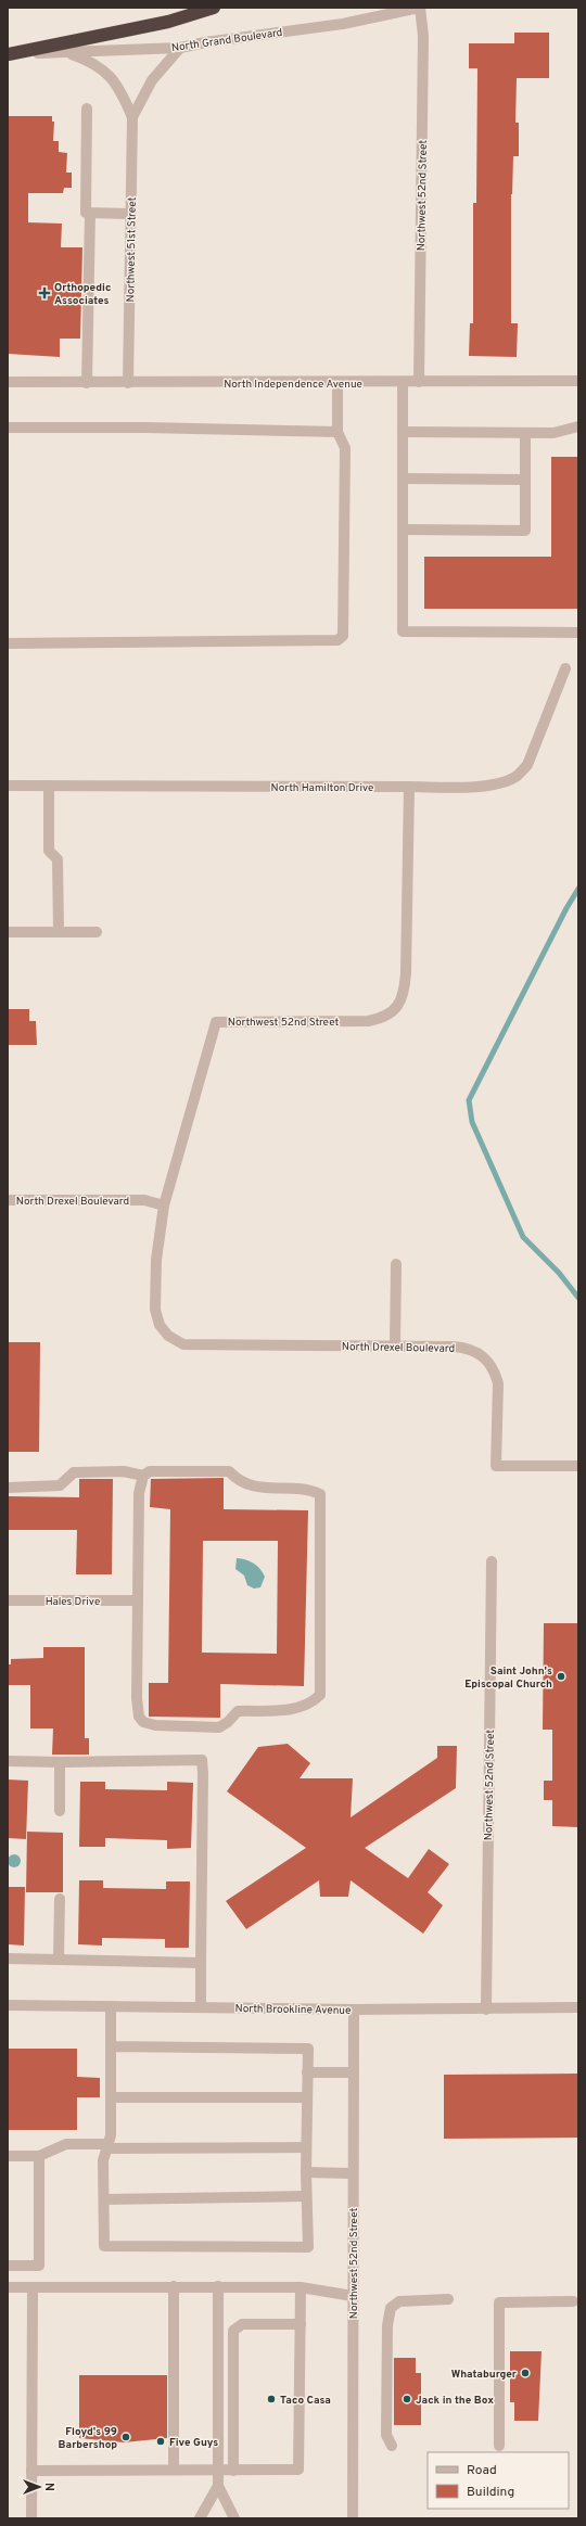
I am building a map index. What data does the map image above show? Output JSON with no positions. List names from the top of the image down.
{
  "streets": {
    "street": [
      "North Grand Boulevard",
      "Northwest 52nd Street",
      "Northwest 51st Street",
      "North Independence Avenue",
      "North Hamilton Drive",
      "North Drexel Boulevard",
      "Hales Drive",
      "North Brookline Avenue"
    ]
  },
  "crossings": [
    ["North Grand Boulevard", "Northwest 52nd Street"],
    ["North Grand Boulevard", "Northwest 51st Street"],
    ["Northwest 52nd Street", "North Independence Avenue"],
    ["Northwest 52nd Street", "North Hamilton Drive"],
    ["Northwest 52nd Street", "North Drexel Boulevard"],
    ["Northwest 52nd Street", "North Brookline Avenue"],
    ["Northwest 51st Street", "North Independence Avenue"]
  ],
  "places": {
    "health": ["Orthopedic Associates"],
    "other": [
      "Saint John's Episcopal Church",
      "Whataburger",
      "Taco Casa",
      "Jack in the Box",
      "Floyd's 99 Barbershop",
      "Five Guys"
    ]
  },
  "legend": ["Road", "Building"],
  "north": "right"
}
